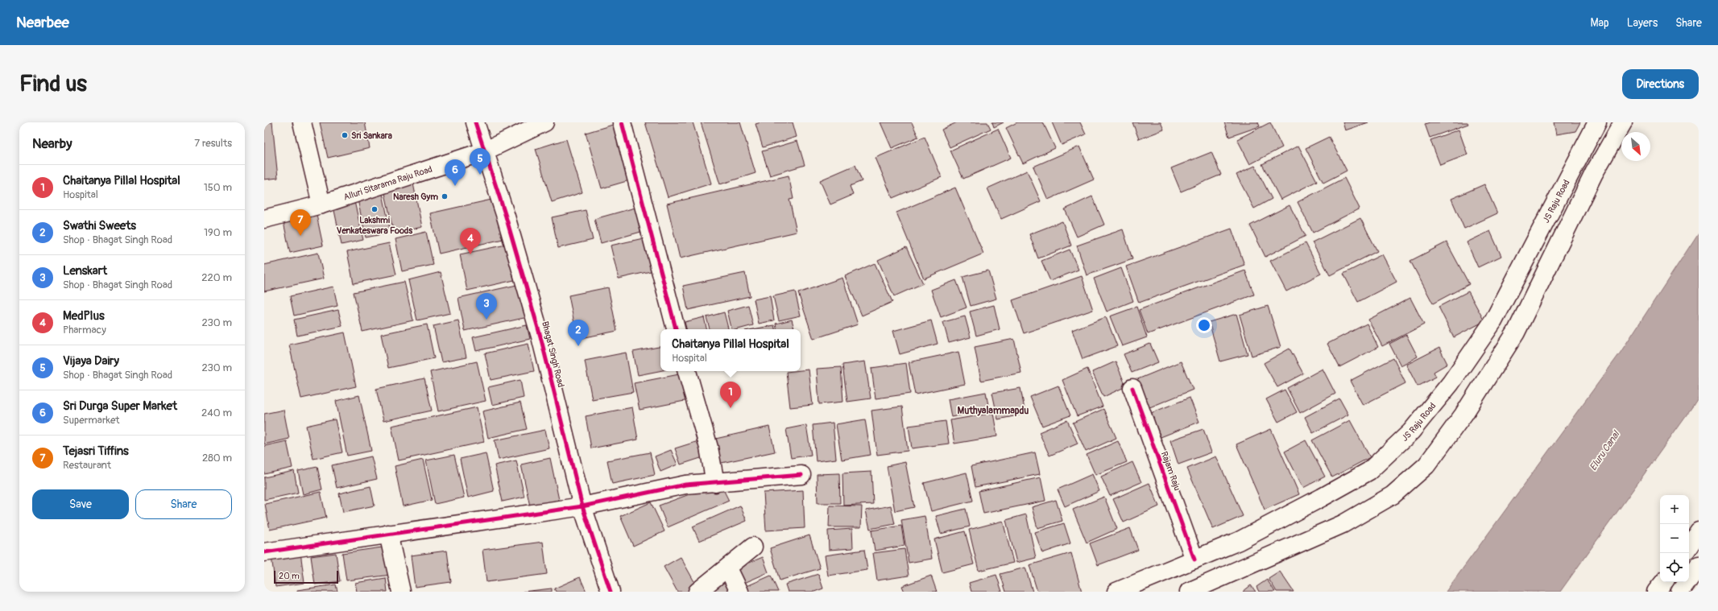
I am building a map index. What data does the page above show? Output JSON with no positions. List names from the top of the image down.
{
  "streets": {
    "street": [
      "Alluri Sitarama Raju Road",
      "JS Raju Road",
      "Bhagat Singh Road",
      "Rajam Raju"
    ]
  },
  "crossings": [
    ["Alluri Sitarama Raju Road", "Bhagat Singh Road"],
    ["JS Raju Road", "Rajam Raju"]
  ],
  "districts": ["Muthyalammapdu"],
  "water": ["Eluru Canal"],
  "places": ["Sri Sankara", "Naresh Gym", "Lakshmi Venkateswara Foods"],
  "scale_bar": "20 m",
  "north": "bottom right",
  "page": {
    "header": "Nearbee",
    "nav": ["Map", "Layers", "Share"],
    "buttons": [
      "Directions",
      ["Save", "Share"]
    ],
    "title": "Find us",
    "heading": ["Nearby", "7 results"],
    "pins": [
      "5",
      "6",
      "7",
      "4",
      "3",
      "2",
      "1"
    ],
    "list": [
      {
        "mark": "1",
        "name": "Chaitanya Pillal Hospital",
        "note": "Hospital",
        "value": "150 m"
      },
      {
        "mark": "2",
        "name": "Swathi Sweets",
        "note": "Shop · Bhagat Singh Road",
        "value": "190 m"
      },
      {
        "mark": "3",
        "name": "Lenskart",
        "note": "Shop · Bhagat Singh Road",
        "value": "220 m"
      },
      {
        "mark": "4",
        "name": "MedPlus",
        "note": "Pharmacy",
        "value": "230 m"
      },
      {
        "mark": "5",
        "name": "Vijaya Dairy",
        "note": "Shop · Bhagat Singh Road",
        "value": "230 m"
      },
      {
        "mark": "6",
        "name": "Sri Durga Super Market",
        "note": "Supermarket",
        "value": "240 m"
      },
      {
        "mark": "7",
        "name": "Tejasri Tiffins",
        "note": "Restaurant",
        "value": "280 m"
      }
    ],
    "popup": ["Chaitanya Pillal Hospital", "Hospital"],
    "map_buttons": ["+", "−"],
    "scale": "20 m"
  }
}
